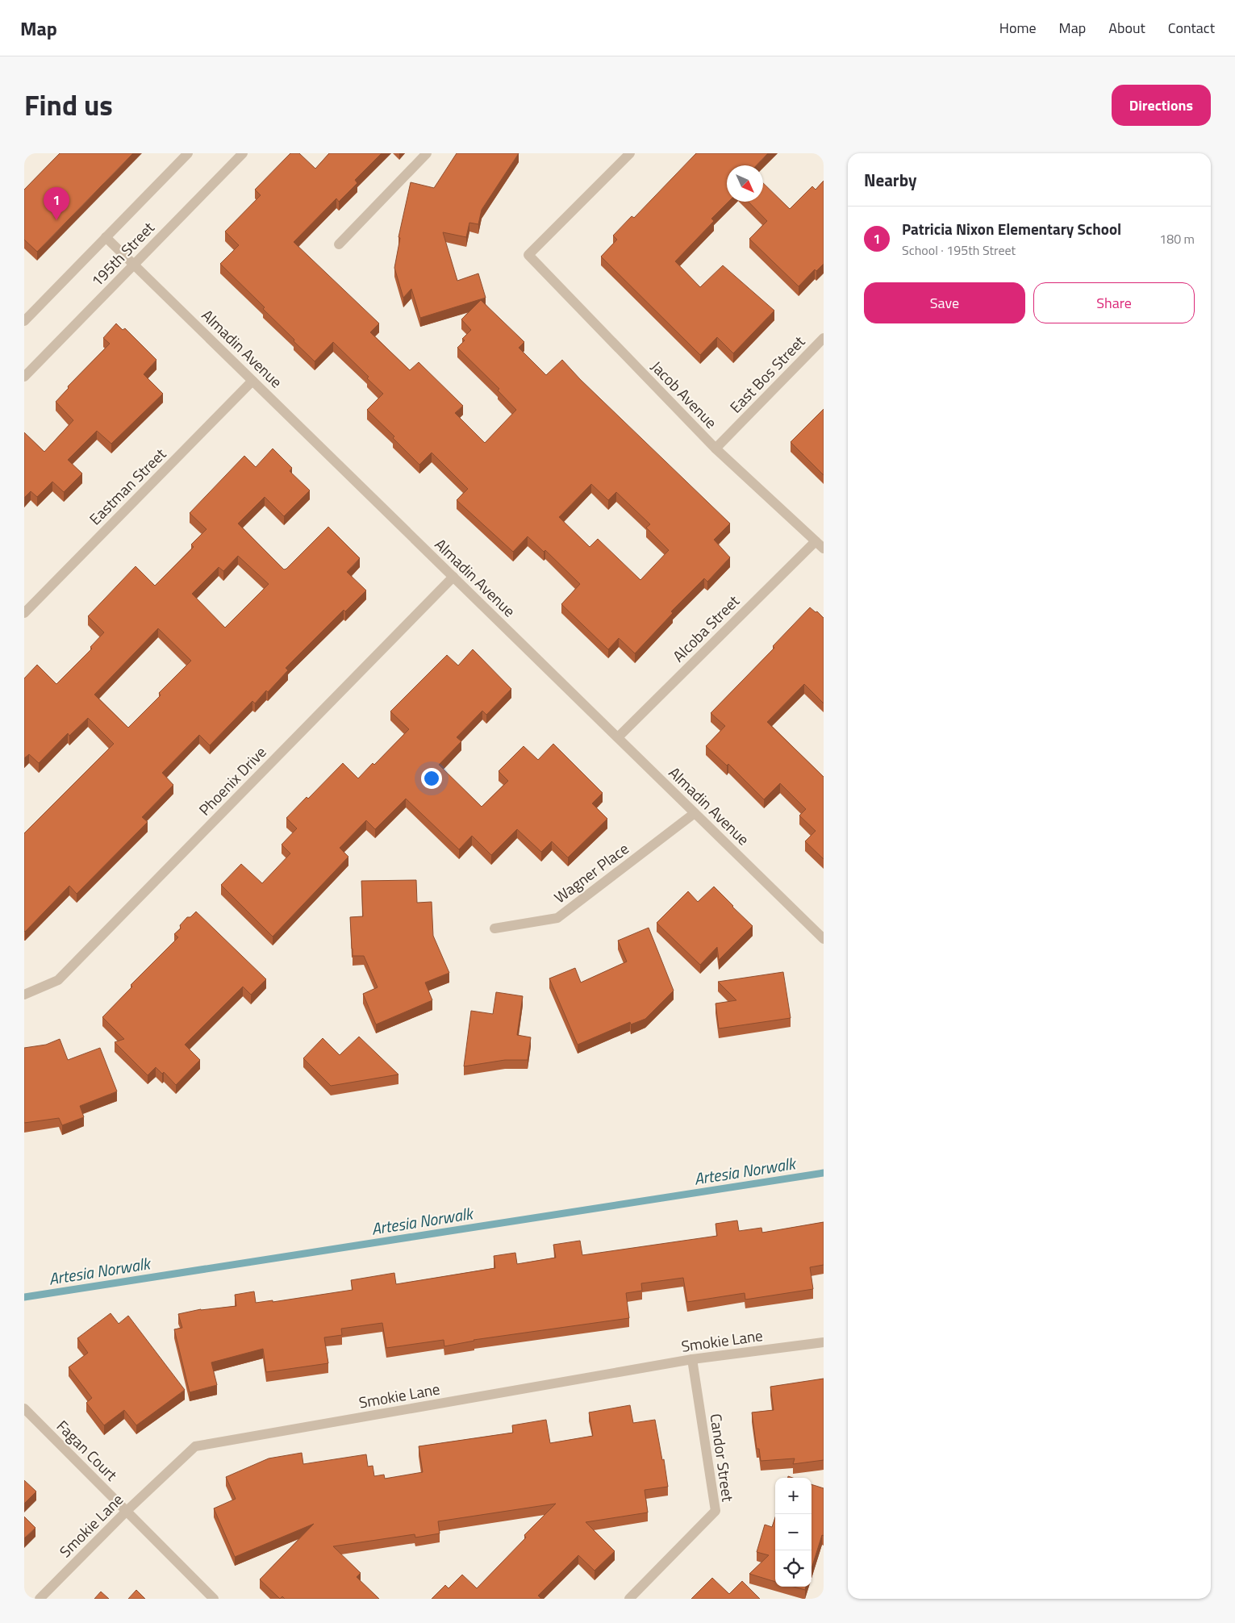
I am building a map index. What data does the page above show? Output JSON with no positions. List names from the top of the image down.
{
  "streets": {
    "street": [
      "195th Street",
      "Almadin Avenue",
      "East Bos Street",
      "Jacob Avenue",
      "Eastman Street",
      "Alcoba Street",
      "Phoenix Drive",
      "Wagner Place",
      "Smokie Lane",
      "Fagan Court",
      "Candor Street"
    ]
  },
  "crossings": [
    ["195th Street", "Almadin Avenue"],
    ["Almadin Avenue", "Eastman Street"],
    ["Almadin Avenue", "Alcoba Street"],
    ["Almadin Avenue", "Phoenix Drive"],
    ["Almadin Avenue", "Wagner Place"],
    ["East Bos Street", "Jacob Avenue"],
    ["Jacob Avenue", "Alcoba Street"],
    ["Smokie Lane", "Fagan Court"],
    ["Smokie Lane", "Candor Street"]
  ],
  "water": ["Artesia Norwalk"],
  "north": "bottom right",
  "page": {
    "header": "Map",
    "nav": [
      "Home",
      "Map",
      "About",
      "Contact"
    ],
    "title": "Find us",
    "buttons": [
      "Directions",
      ["Save", "Share"]
    ],
    "heading": "Nearby",
    "pins": "1",
    "list": [
      {
        "mark": "1",
        "name": "Patricia Nixon Elementary School",
        "note": "School · 195th Street",
        "value": "180 m"
      }
    ],
    "map_buttons": ["+", "−"]
  }
}
